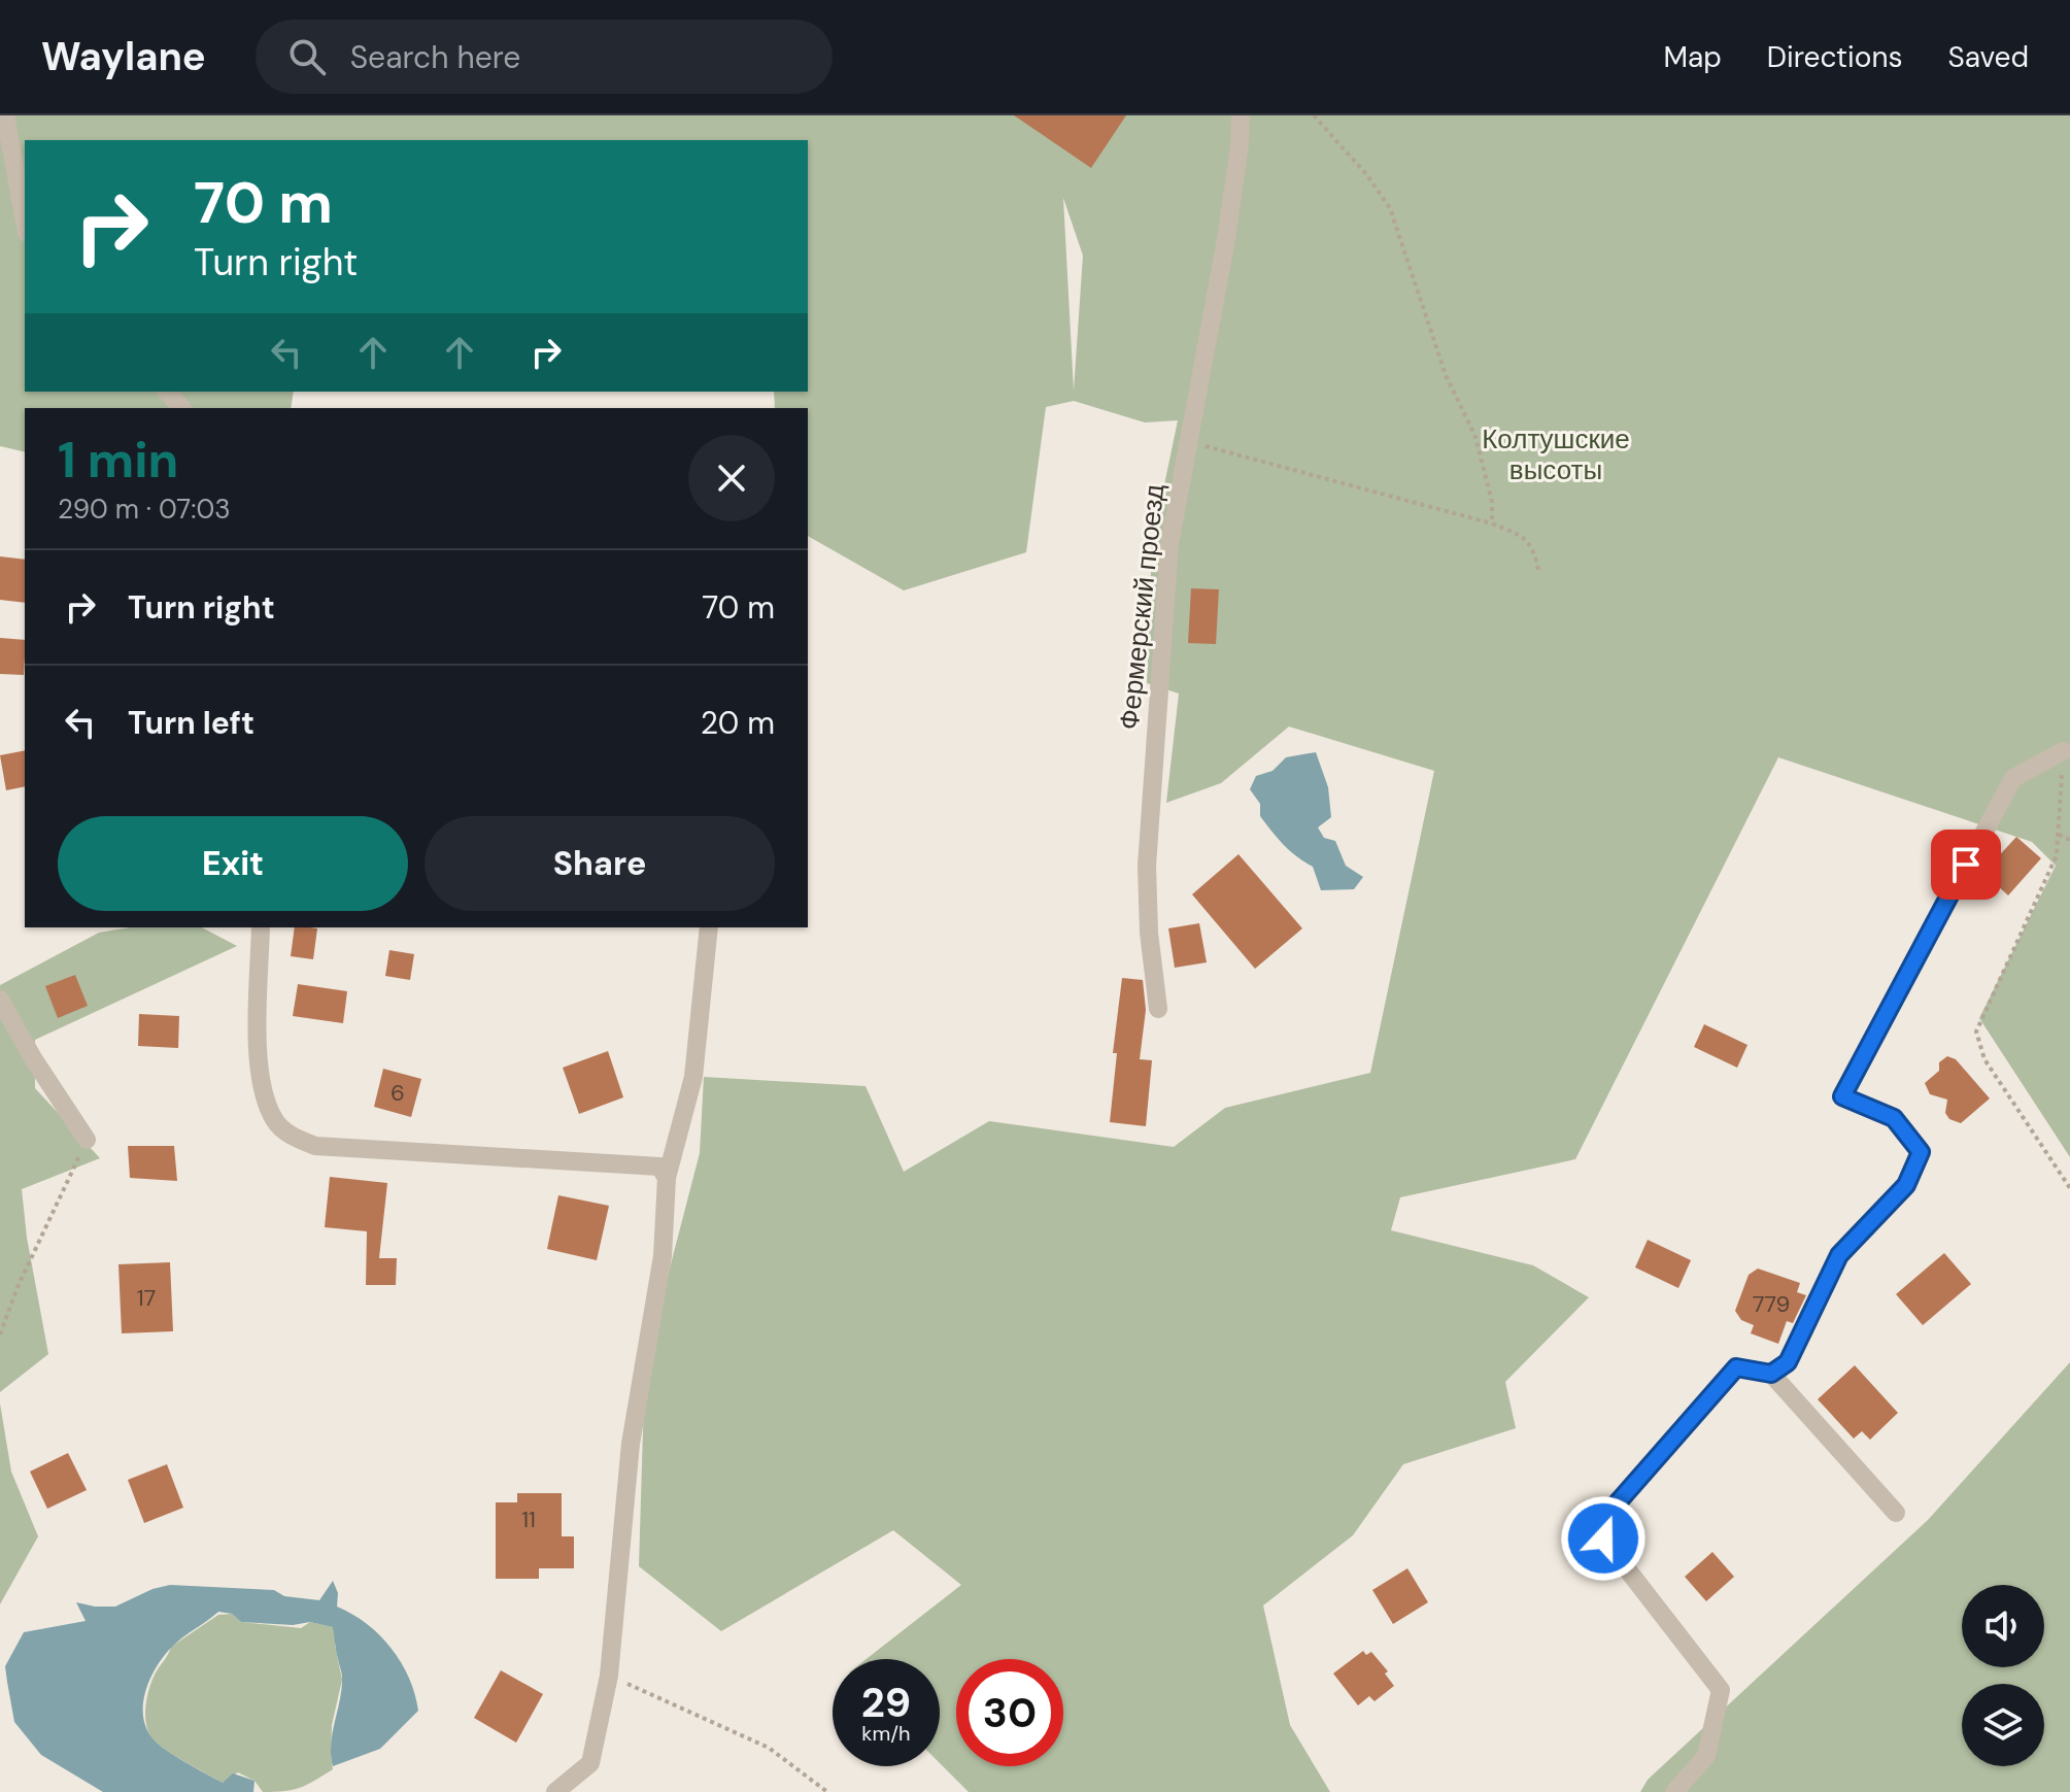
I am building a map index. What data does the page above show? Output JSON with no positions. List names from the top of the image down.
{
  "streets": {
    "street": ["Фермерский проезд"]
  },
  "parks": ["Колтушские высоты"],
  "house_numbers": [
    "6",
    "17",
    "779",
    "11"
  ],
  "page": {
    "header": "Waylane",
    "search": "Search here",
    "nav": ["Map", "Directions", "Saved"],
    "turn": ["70 m", "Turn right"],
    "heading": ["1 min", "290 m · 07:03"],
    "list": [
      {
        "name": "Turn right",
        "value": "70 m"
      },
      {
        "name": "Turn left",
        "value": "20 m"
      }
    ],
    "buttons": ["Exit", "Share"],
    "speed": "29 km/h",
    "limit": "30"
  }
}
